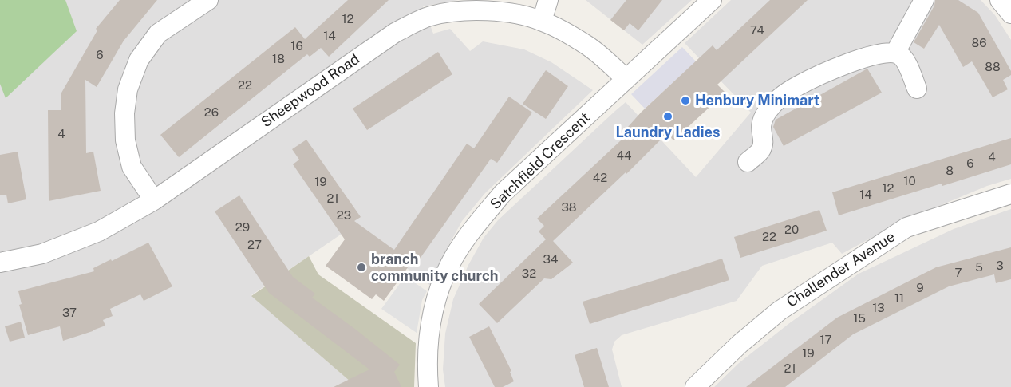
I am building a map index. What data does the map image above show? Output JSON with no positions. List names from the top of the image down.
{
  "streets": {
    "street": ["Sheepwood Road", "Satchfield Crescent", "Challender Avenue"]
  },
  "crossings": [
    ["Sheepwood Road", "Satchfield Crescent"]
  ],
  "places": ["Henbury Minimart", "Laundry Ladies", "branch community church"],
  "house_numbers": [
    "12",
    "74",
    "14",
    "86",
    "16",
    "6",
    "18",
    "88",
    "22",
    "26",
    "4",
    "44",
    "4",
    "6",
    "8",
    "42",
    "10",
    "19",
    "12",
    "14",
    "21",
    "38",
    "23",
    "29",
    "20",
    "22",
    "27",
    "34",
    "3",
    "5",
    "7",
    "32",
    "9",
    "11",
    "13",
    "37",
    "15",
    "17",
    "19",
    "21"
  ]
}
